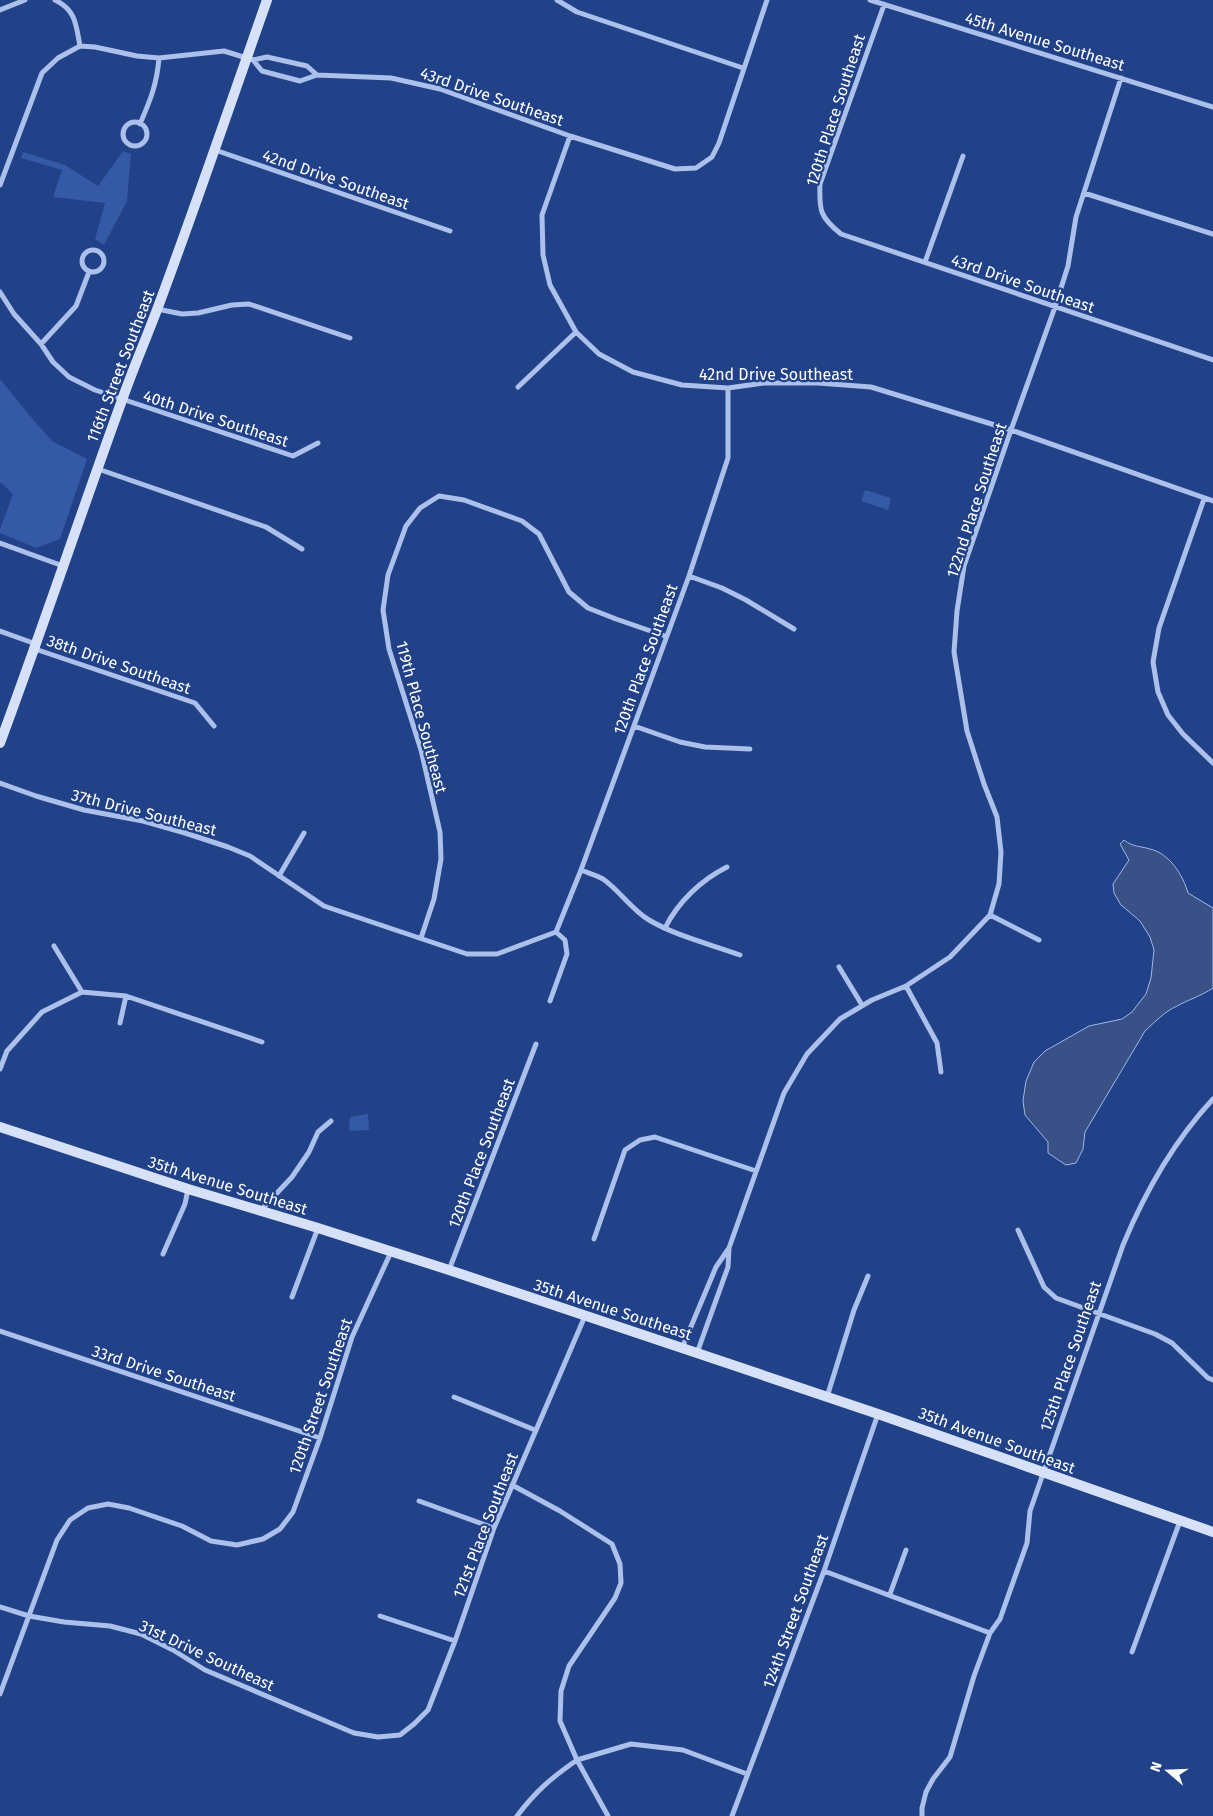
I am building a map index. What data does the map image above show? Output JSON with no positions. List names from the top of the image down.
{
  "streets": {
    "street": [
      "45th Avenue Southeast",
      "43rd Drive Southeast",
      "120th Place Southeast",
      "42nd Drive Southeast",
      "116th Street Southeast",
      "40th Drive Southeast",
      "122nd Place Southeast",
      "38th Drive Southeast",
      "119th Place Southeast",
      "37th Drive Southeast",
      "35th Avenue Southeast",
      "125th Place Southeast",
      "33rd Drive Southeast",
      "120th Street Southeast",
      "121st Place Southeast",
      "124th Street Southeast",
      "31st Drive Southeast"
    ]
  },
  "crossings": [
    ["45th Avenue Southeast", "120th Place Southeast"],
    ["45th Avenue Southeast", "122nd Place Southeast"],
    ["43rd Drive Southeast", "120th Place Southeast"],
    ["43rd Drive Southeast", "42nd Drive Southeast"],
    ["43rd Drive Southeast", "116th Street Southeast"],
    ["43rd Drive Southeast", "122nd Place Southeast"],
    ["120th Place Southeast", "42nd Drive Southeast"],
    ["120th Place Southeast", "119th Place Southeast"],
    ["120th Place Southeast", "37th Drive Southeast"],
    ["120th Place Southeast", "35th Avenue Southeast"],
    ["42nd Drive Southeast", "116th Street Southeast"],
    ["42nd Drive Southeast", "122nd Place Southeast"],
    ["116th Street Southeast", "40th Drive Southeast"],
    ["116th Street Southeast", "38th Drive Southeast"],
    ["122nd Place Southeast", "35th Avenue Southeast"],
    ["119th Place Southeast", "37th Drive Southeast"],
    ["35th Avenue Southeast", "125th Place Southeast"],
    ["35th Avenue Southeast", "120th Street Southeast"],
    ["35th Avenue Southeast", "121st Place Southeast"],
    ["35th Avenue Southeast", "124th Street Southeast"],
    ["33rd Drive Southeast", "120th Street Southeast"],
    ["120th Street Southeast", "31st Drive Southeast"],
    ["121st Place Southeast", "31st Drive Southeast"]
  ],
  "north": "left"
}
